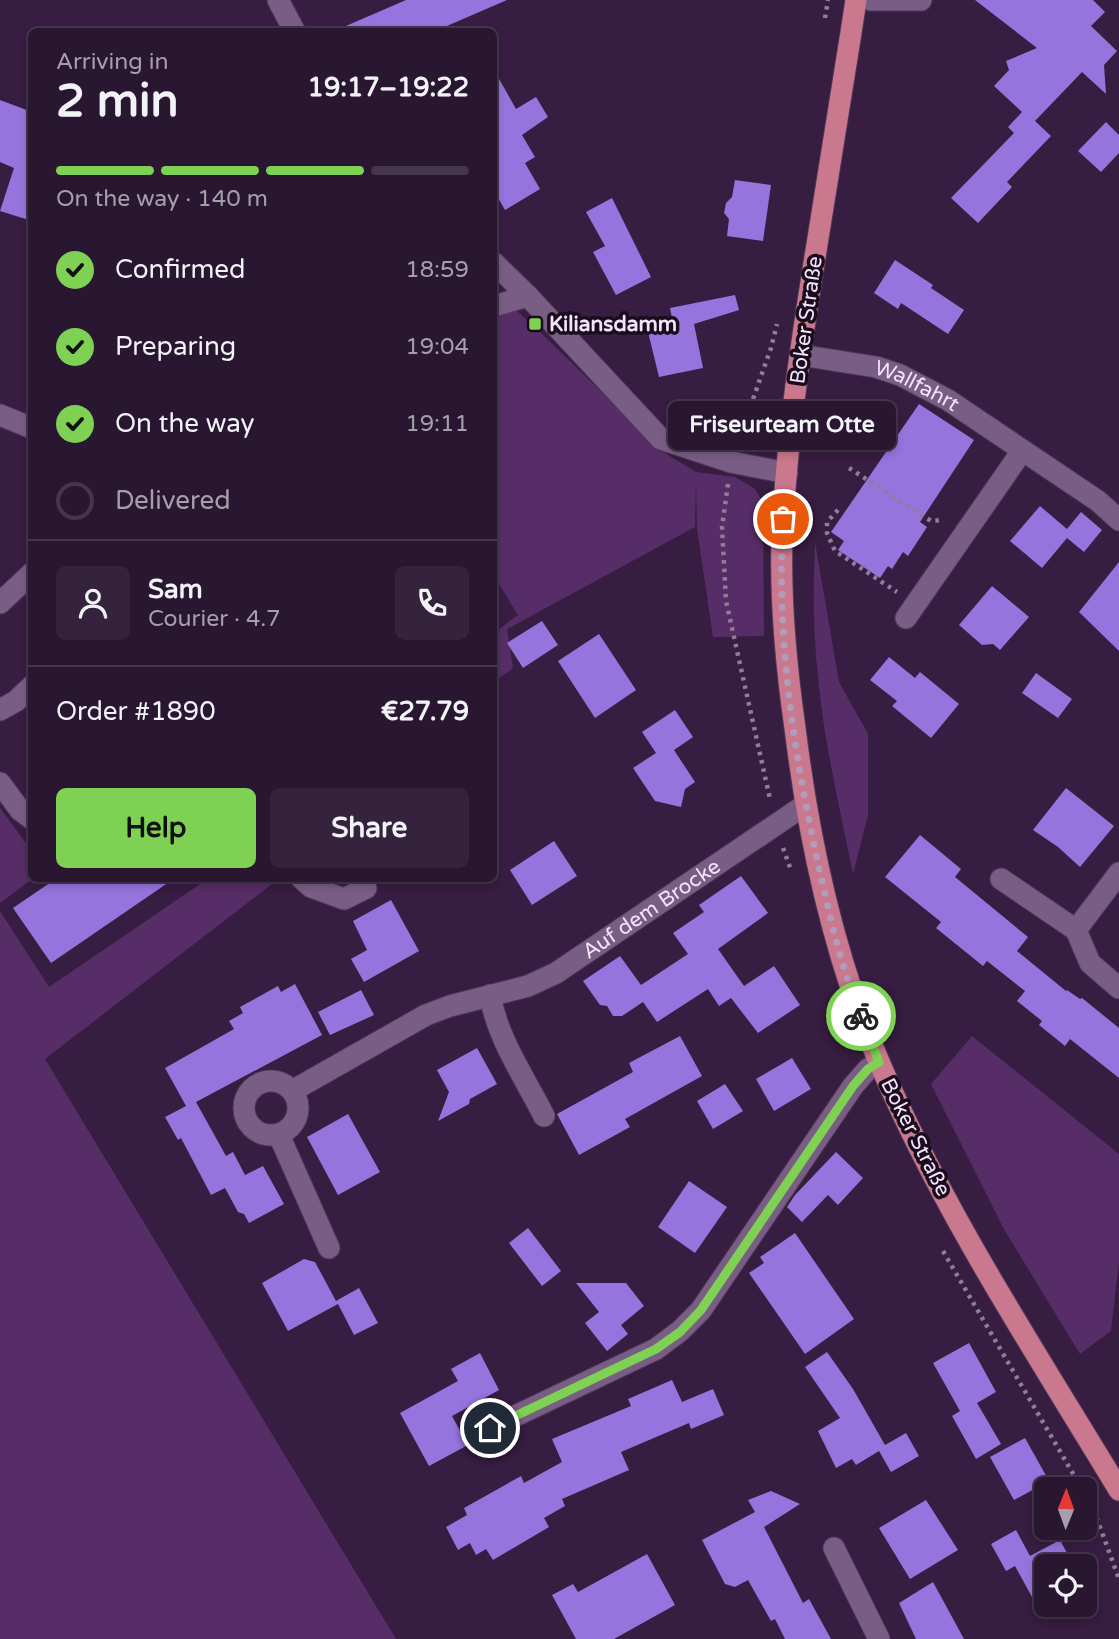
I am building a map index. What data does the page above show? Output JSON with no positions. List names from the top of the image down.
{
  "streets": {
    "main road": ["Boker Straße"],
    "street": ["Wallfahrt", "Auf dem Brocke"]
  },
  "crossings": [
    ["Boker Straße", "Wallfahrt"],
    ["Boker Straße", "Auf dem Brocke"]
  ],
  "places": {
    "transit": ["Kiliansdamm"],
    "other": ["Friseurteam Otte"]
  },
  "north": "top",
  "page": {
    "heading": ["2 min", "Arriving in", "19:17–19:22"],
    "panel": [
      "Sam",
      "Courier · 4.7",
      "Order #1890",
      "€27.79"
    ],
    "bar": "On the way · 140 m",
    "list": [
      ["Confirmed", "18:59"],
      ["Preparing", "19:04"],
      ["On the way", "19:11"],
      "Delivered"
    ],
    "bubble": "Friseurteam Otte",
    "buttons": ["Help", "Share"]
  }
}
